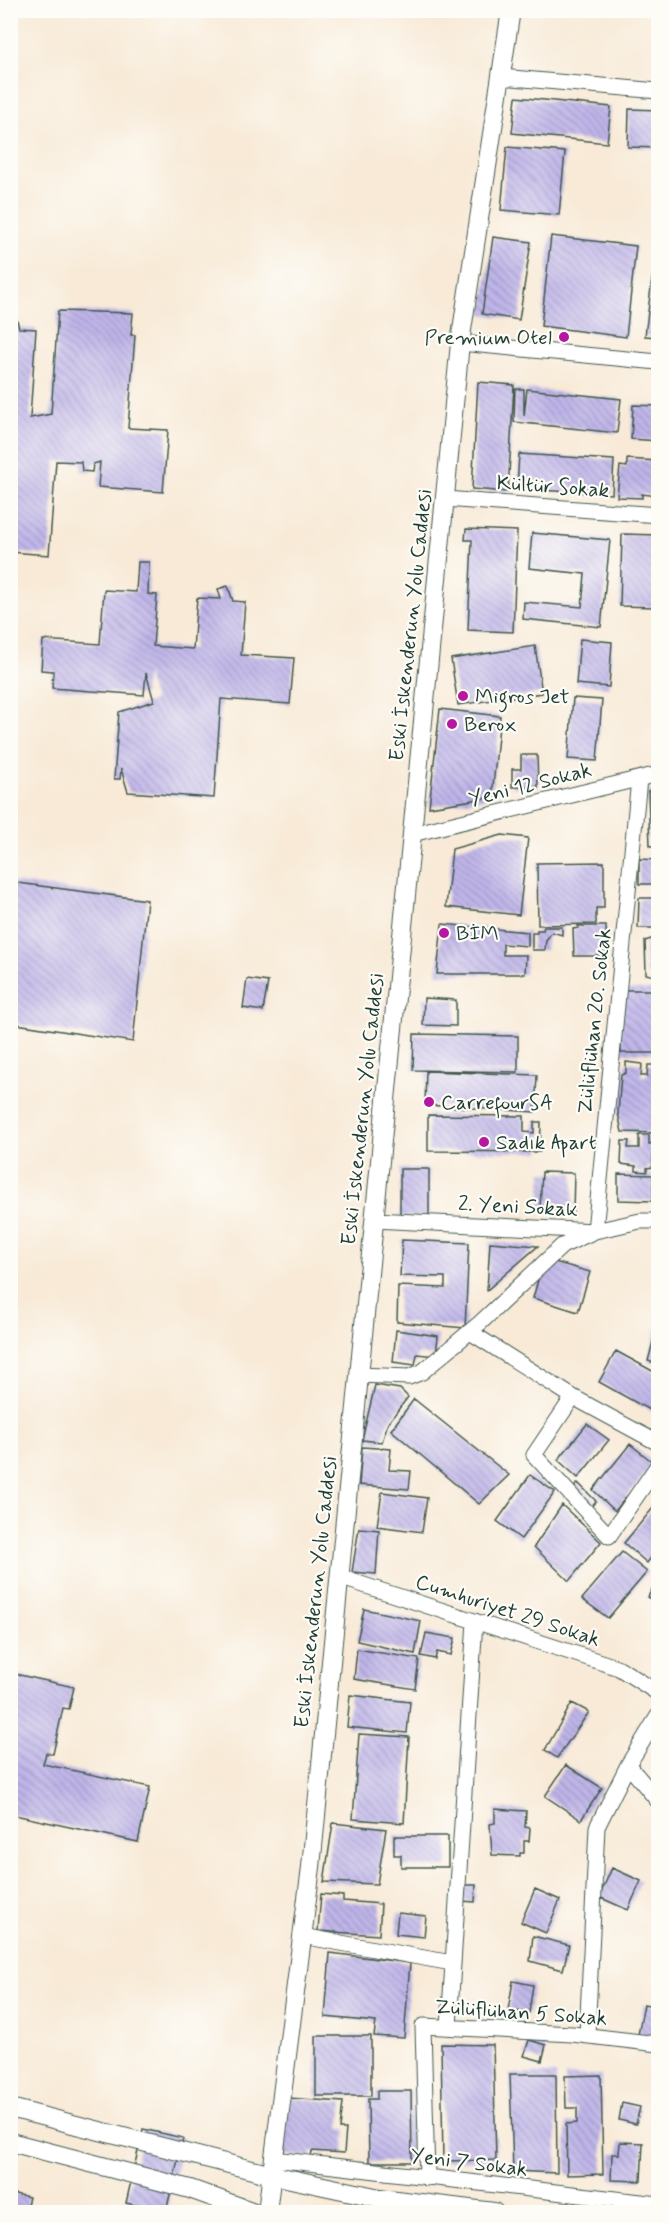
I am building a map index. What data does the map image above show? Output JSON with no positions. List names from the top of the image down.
{
  "streets": {
    "street": [
      "Kültür Sokak",
      "Eski İskenderun Yolu Caddesi",
      "Yeni 12 Sokak",
      "Zülüflühan 20. Sokak",
      "2. Yeni Sokak",
      "Cumhuriyet 29 Sokak",
      "Zülüflühan 5 Sokak",
      "Yeni 7 Sokak"
    ]
  },
  "crossings": [
    ["Kültür Sokak", "Eski İskenderun Yolu Caddesi"],
    ["Eski İskenderun Yolu Caddesi", "Yeni 12 Sokak"],
    ["Eski İskenderun Yolu Caddesi", "2. Yeni Sokak"],
    ["Eski İskenderun Yolu Caddesi", "Cumhuriyet 29 Sokak"],
    ["Eski İskenderun Yolu Caddesi", "Yeni 7 Sokak"],
    ["Yeni 12 Sokak", "Zülüflühan 20. Sokak"],
    ["Zülüflühan 20. Sokak", "2. Yeni Sokak"],
    ["Zülüflühan 5 Sokak", "Yeni 7 Sokak"]
  ],
  "places": [
    "Premium Otel",
    "Migros Jet",
    "Berox",
    "BİM",
    "CarrefourSA",
    "Sadık Apart"
  ]
}
